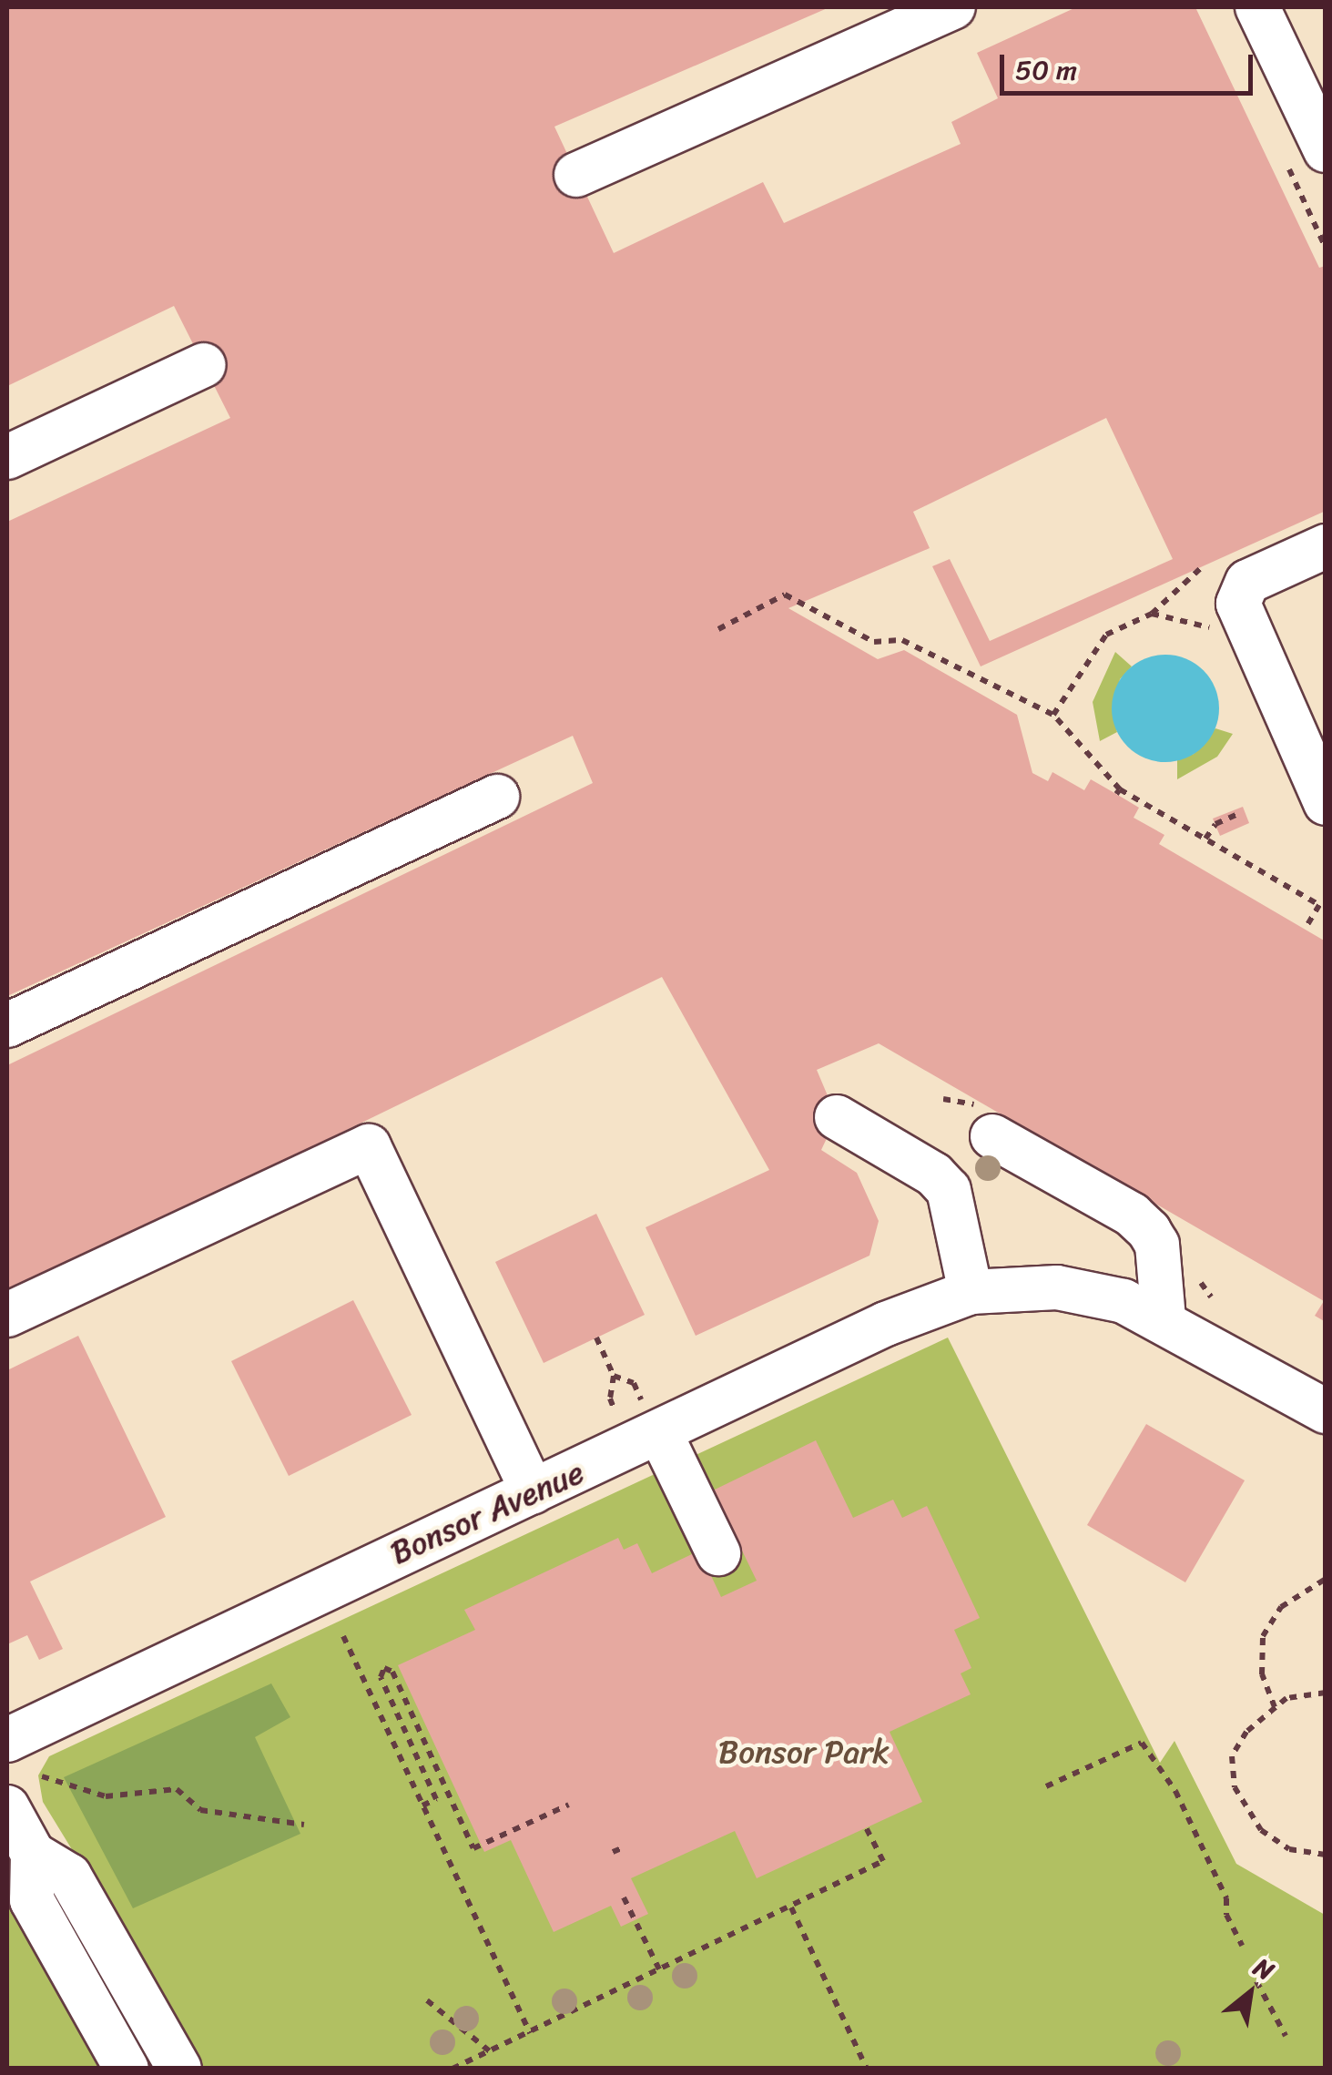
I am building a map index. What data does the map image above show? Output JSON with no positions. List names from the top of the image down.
{
  "streets": {
    "street": ["Bonsor Avenue"]
  },
  "parks": ["Bonsor Park"],
  "scale_bar": "50 m",
  "north": "top right"
}
